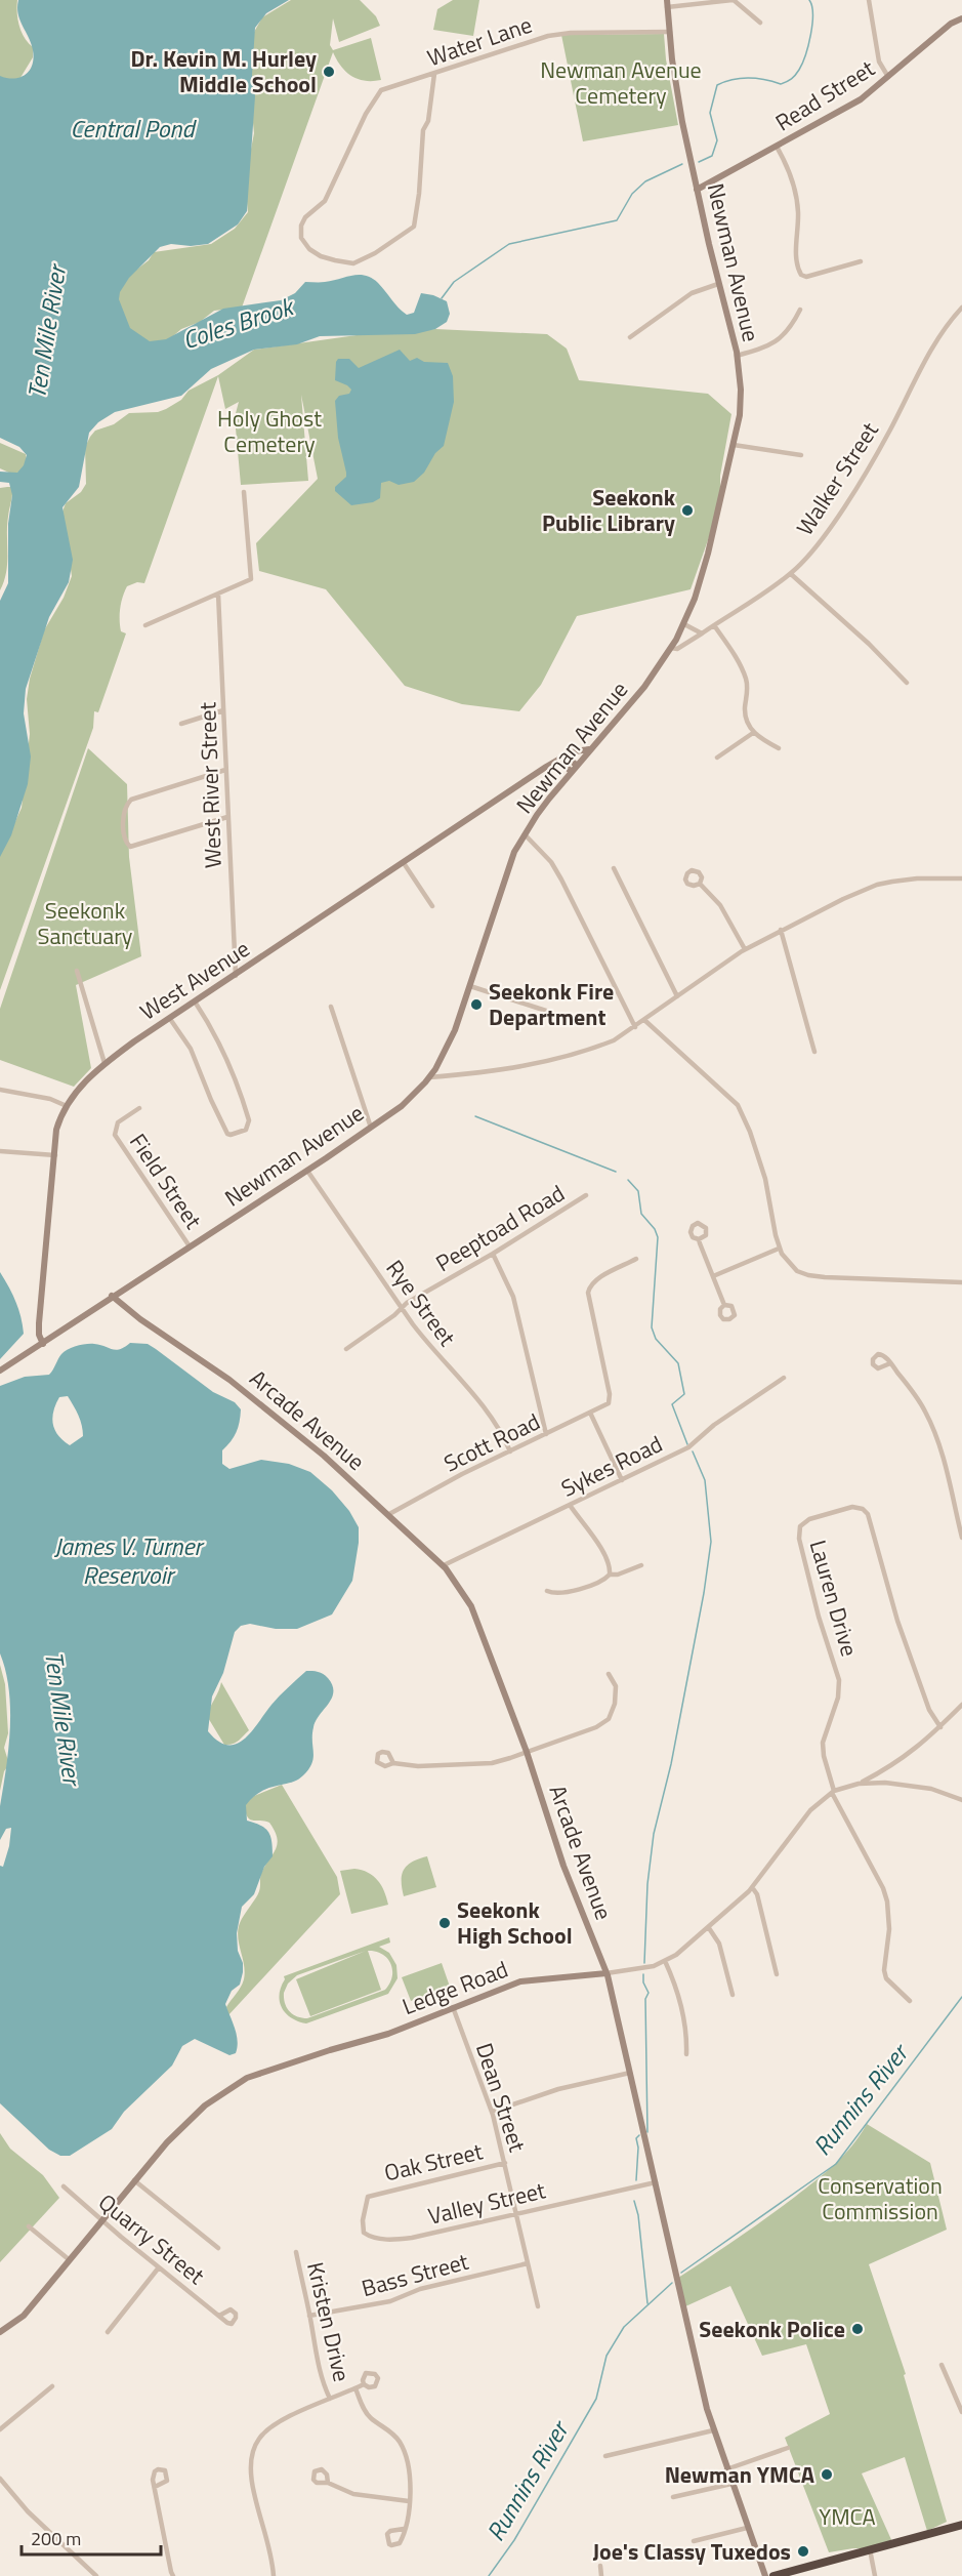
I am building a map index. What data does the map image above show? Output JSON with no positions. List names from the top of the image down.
{
  "streets": {
    "main road": [
      "Read Street",
      "Newman Avenue",
      "West Avenue",
      "Arcade Avenue",
      "Ledge Road"
    ],
    "street": [
      "Water Lane",
      "Walker Street",
      "West River Street",
      "Field Street",
      "Peeptoad Road",
      "Rye Street",
      "Scott Road",
      "Sykes Road",
      "Lauren Drive",
      "Dean Street",
      "Oak Street",
      "Valley Street",
      "Quarry Street",
      "Bass Street",
      "Kristen Drive"
    ]
  },
  "crossings": [
    ["Water Lane", "Newman Avenue"],
    ["Read Street", "Newman Avenue"],
    ["Newman Avenue", "Walker Street"],
    ["Newman Avenue", "West Avenue"],
    ["Newman Avenue", "Field Street"],
    ["Newman Avenue", "Rye Street"],
    ["Newman Avenue", "Arcade Avenue"],
    ["West River Street", "West Avenue"],
    ["Peeptoad Road", "Rye Street"],
    ["Rye Street", "Scott Road"],
    ["Arcade Avenue", "Scott Road"],
    ["Arcade Avenue", "Sykes Road"],
    ["Arcade Avenue", "Ledge Road"],
    ["Arcade Avenue", "Valley Street"],
    ["Lauren Drive", "Ledge Road"],
    ["Ledge Road", "Dean Street"],
    ["Ledge Road", "Quarry Street"],
    ["Dean Street", "Oak Street"],
    ["Dean Street", "Valley Street"],
    ["Dean Street", "Bass Street"],
    ["Oak Street", "Valley Street"],
    ["Bass Street", "Kristen Drive"]
  ],
  "water": [
    "Central Pond",
    "Coles Brook",
    "Ten Mile River",
    "James V. Turner Reservoir",
    "Runnins River"
  ],
  "parks": [
    "Newman Avenue Cemetery",
    "Holy Ghost Cemetery",
    "Seekonk Sanctuary",
    "Conservation Commission",
    "YMCA"
  ],
  "places": [
    "Dr. Kevin M. Hurley Middle School",
    "Seekonk Public Library",
    "Seekonk Fire Department",
    "Seekonk High School",
    "Seekonk Police",
    "Newman YMCA",
    "Joe's Classy Tuxedos"
  ],
  "scale_bar": "200 m"
}
